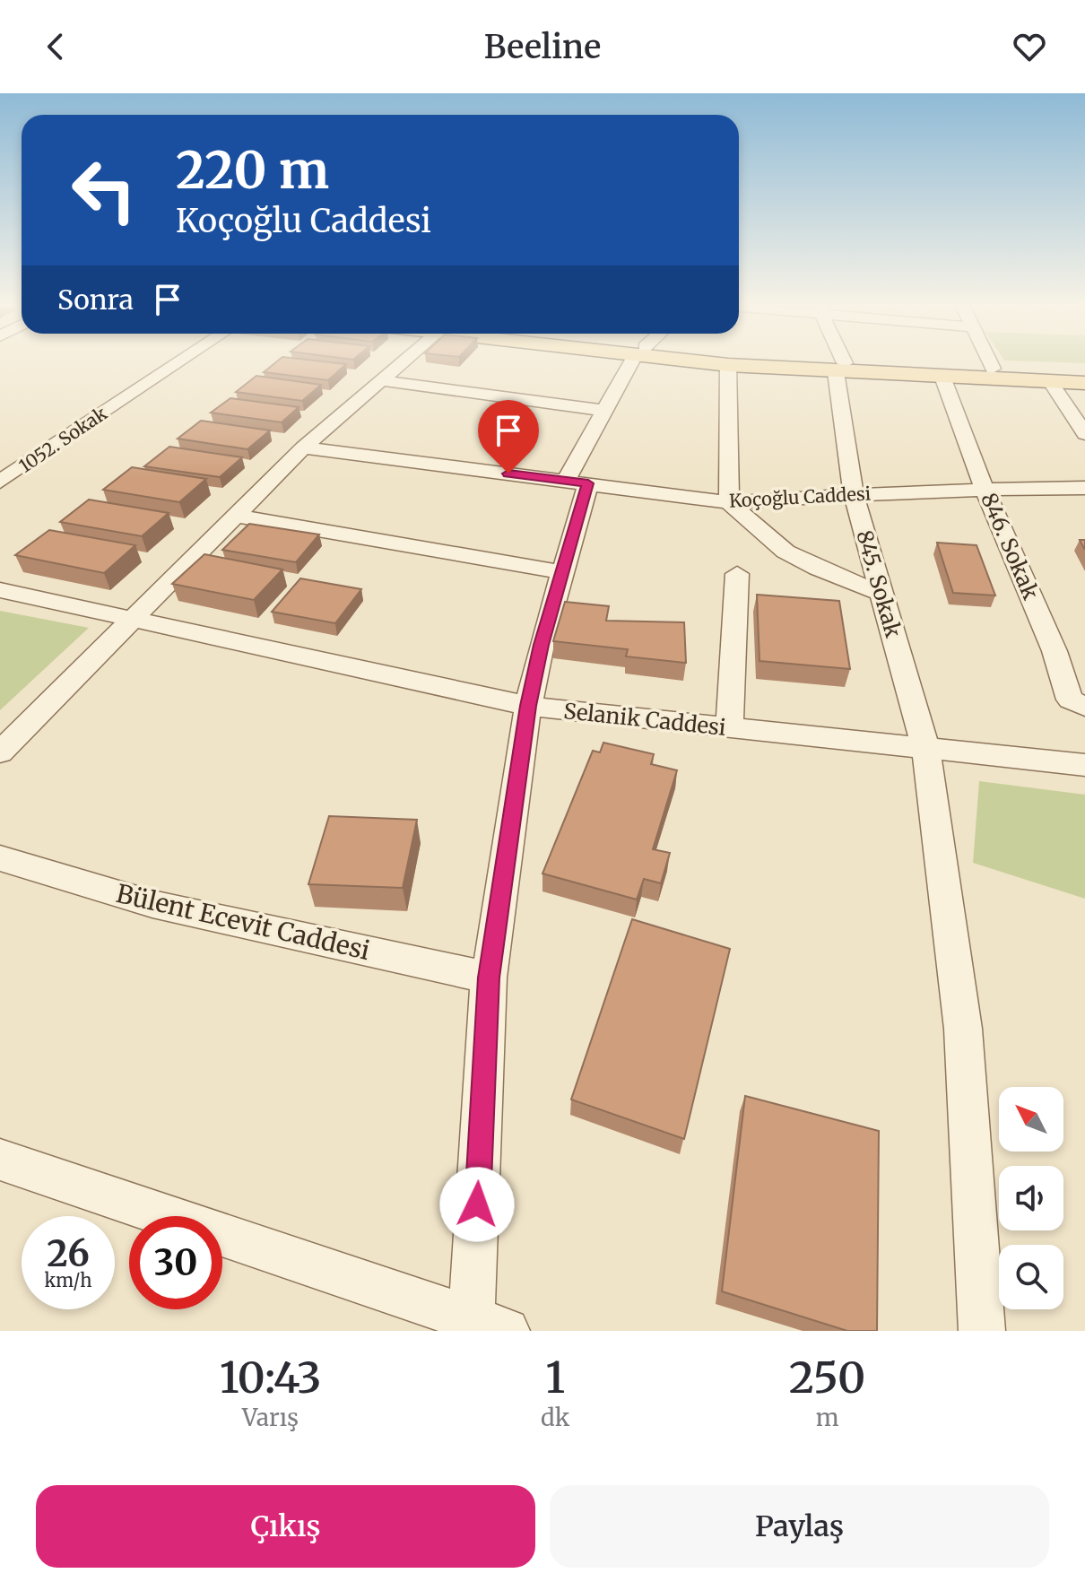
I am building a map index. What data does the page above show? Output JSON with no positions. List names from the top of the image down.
{
  "streets": {
    "street": [
      "1052. Sokak",
      "Koçoğlu Caddesi",
      "846. Sokak",
      "845. Sokak",
      "Selanik Caddesi",
      "Bülent Ecevit Caddesi"
    ]
  },
  "crossings": [
    ["Koçoğlu Caddesi", "846. Sokak"],
    ["Koçoğlu Caddesi", "845. Sokak"],
    ["845. Sokak", "Selanik Caddesi"]
  ],
  "north": "top left",
  "page": {
    "header": "Beeline",
    "turn": ["220 m", "Koçoğlu Caddesi"],
    "then": "Sonra",
    "speed": "26 km/h",
    "limit": "30",
    "eta": [
      "10:43",
      "Varış",
      "1",
      "dk",
      "250",
      "m"
    ],
    "buttons": ["Çıkış", "Paylaş"]
  }
}
